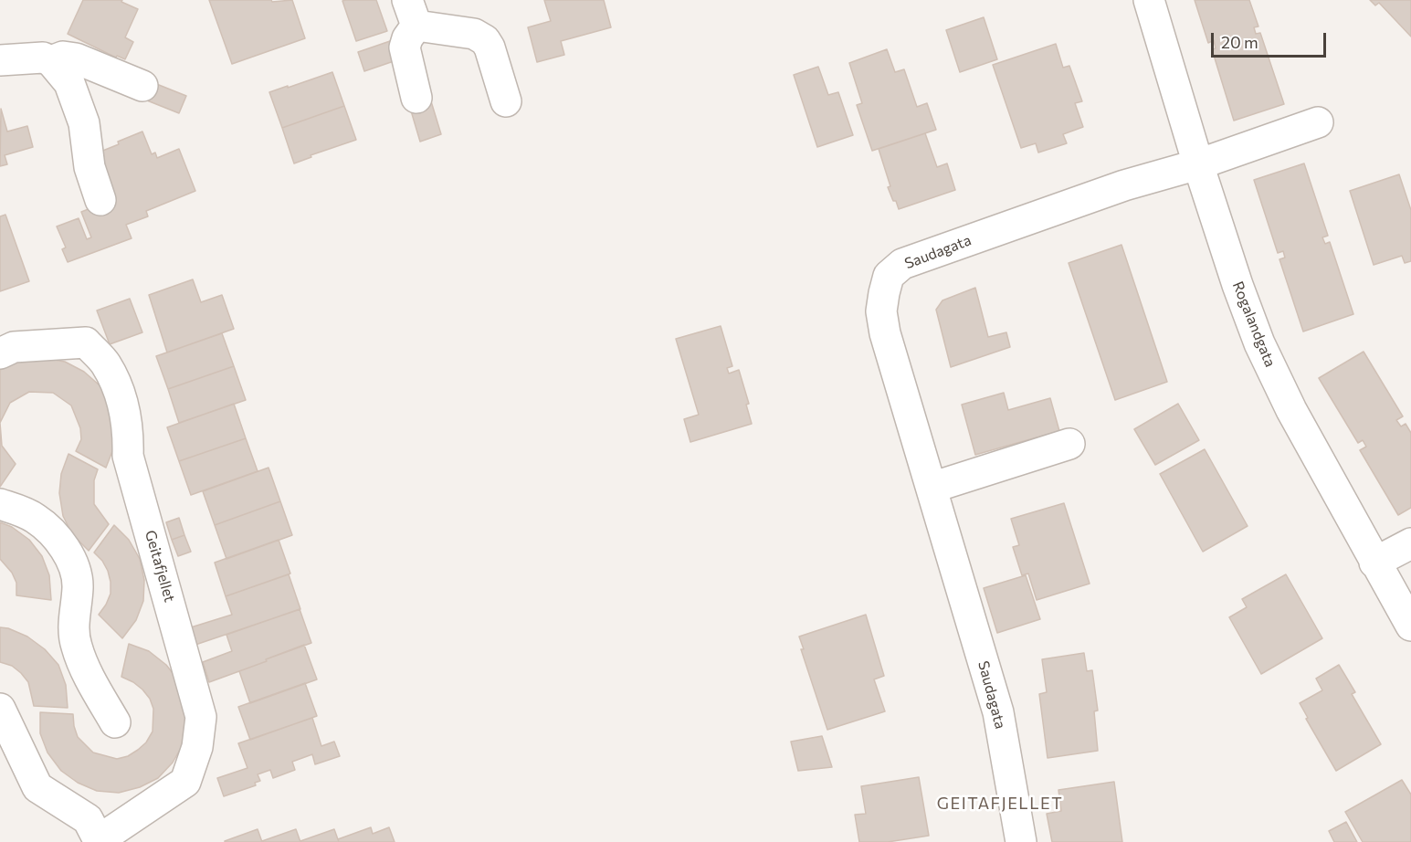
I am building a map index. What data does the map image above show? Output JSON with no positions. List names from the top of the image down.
{
  "streets": {
    "street": ["Saudagata", "Rogalandgata", "Geitafjellet"]
  },
  "crossings": [
    ["Saudagata", "Rogalandgata"]
  ],
  "districts": ["GEITAFJELLET"],
  "scale_bar": "20 m"
}
